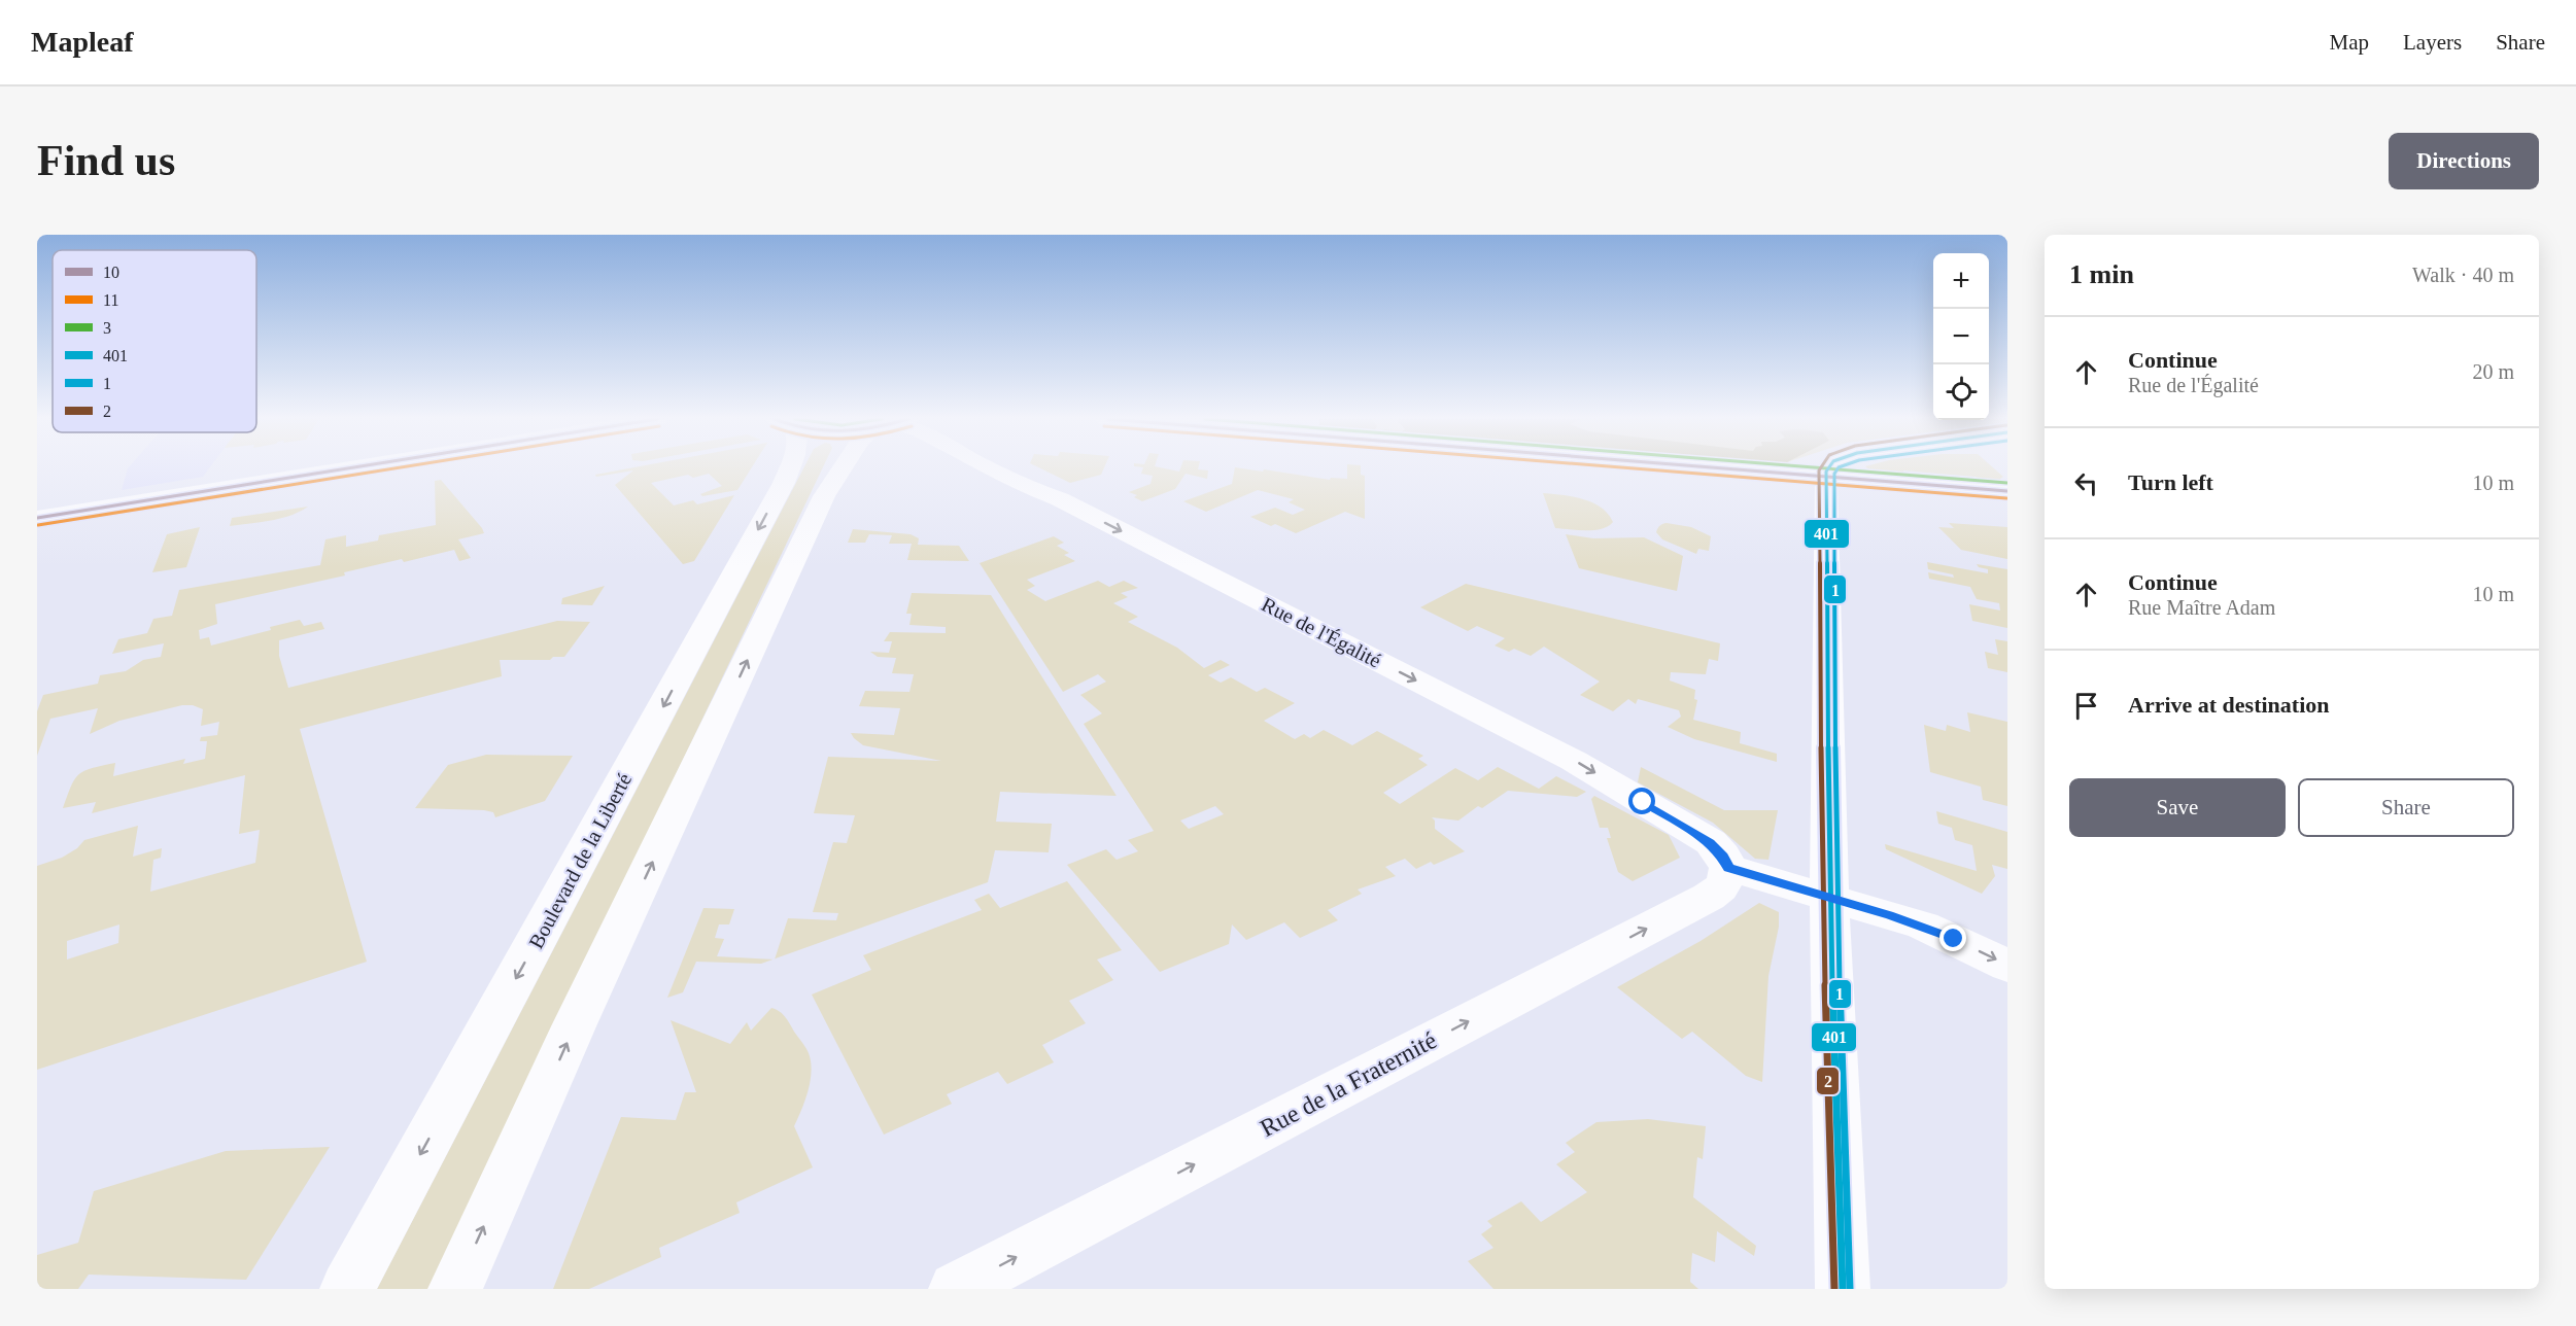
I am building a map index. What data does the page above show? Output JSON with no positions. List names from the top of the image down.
{
  "streets": {
    "street": ["Rue de l'Égalité", "Boulevard de la Liberté", "Rue de la Fraternité"]
  },
  "crossings": [
    ["Rue de l'Égalité", "Rue de la Fraternité"]
  ],
  "one_way": ["Rue de l'Égalité", "Rue de la Fraternité"],
  "lines": [
    "transit line 10",
    "transit line 11",
    "transit line 3",
    "transit line 401",
    "transit line 1",
    "transit line 2"
  ],
  "legend": [
    "10",
    "11",
    "3",
    "401",
    "1",
    "2"
  ],
  "page": {
    "header": "Mapleaf",
    "nav": ["Map", "Layers", "Share"],
    "buttons": [
      "Directions",
      ["Save", "Share"]
    ],
    "title": "Find us",
    "heading": ["1 min", "Walk · 40 m"],
    "map_buttons": ["+", "−"],
    "list": [
      ["Continue", "Rue de l'Égalité", "20 m"],
      ["Turn left", "10 m"],
      ["Continue", "Rue Maître Adam", "10 m"],
      "Arrive at destination"
    ]
  }
}
